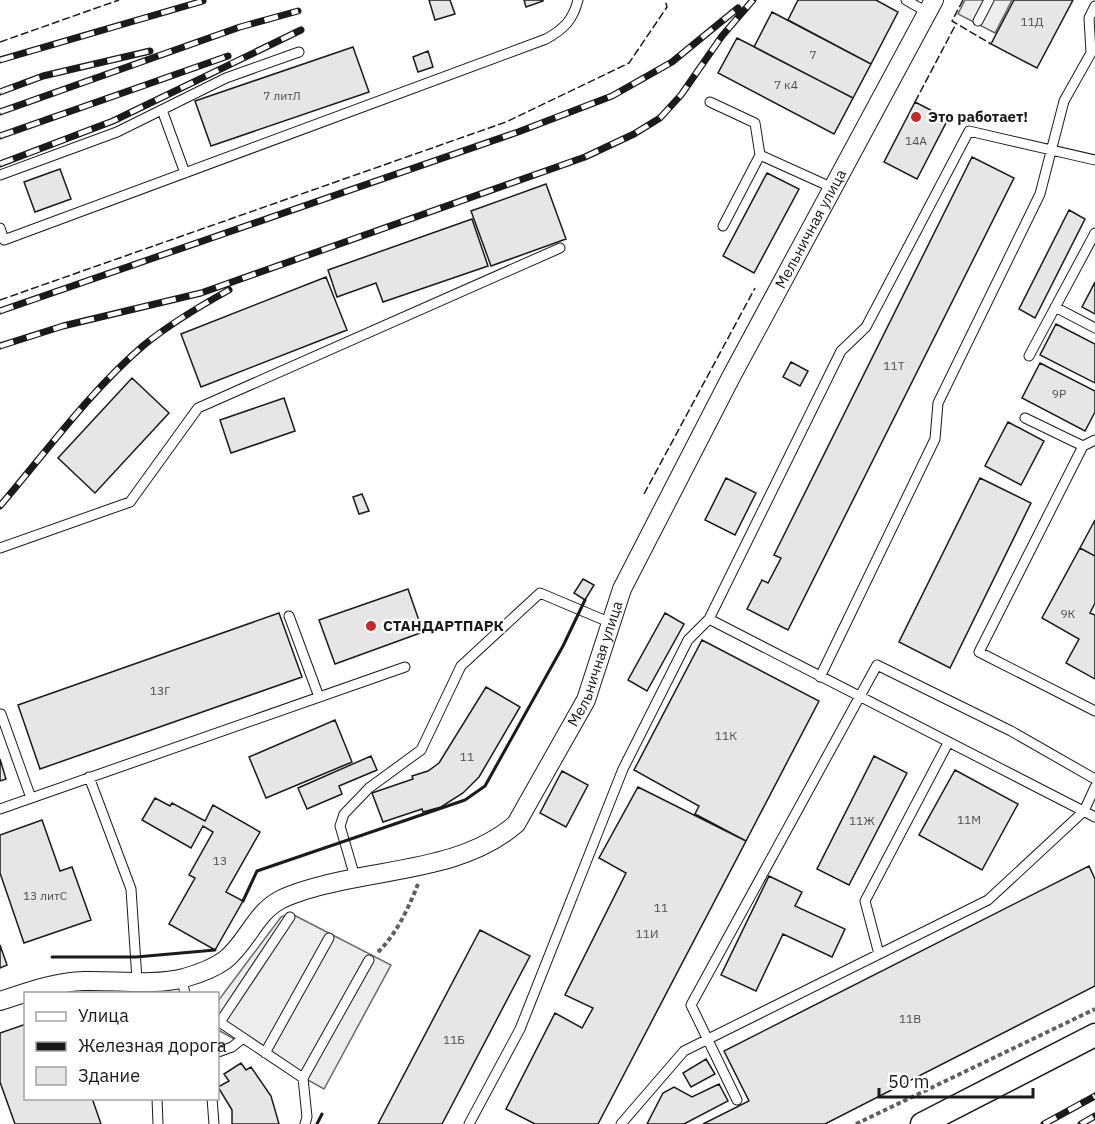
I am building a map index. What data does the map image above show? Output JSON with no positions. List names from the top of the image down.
{
  "streets": {
    "street": ["Мельничная улица"]
  },
  "places": ["Это работает!", "СТАНДАРТПАРК"],
  "house_numbers": [
    "11Д",
    "7",
    "7 к4",
    "7 литЛ",
    "14А",
    "11Т",
    "9Р",
    "9К",
    "13Г",
    "11К",
    "11",
    "11М",
    "11Ж",
    "13",
    "13 литС",
    "11",
    "11И",
    "11В",
    "11Б"
  ],
  "legend": ["Улица", "Железная дорога", "Здание"],
  "scale_bar": "50 m"
}
